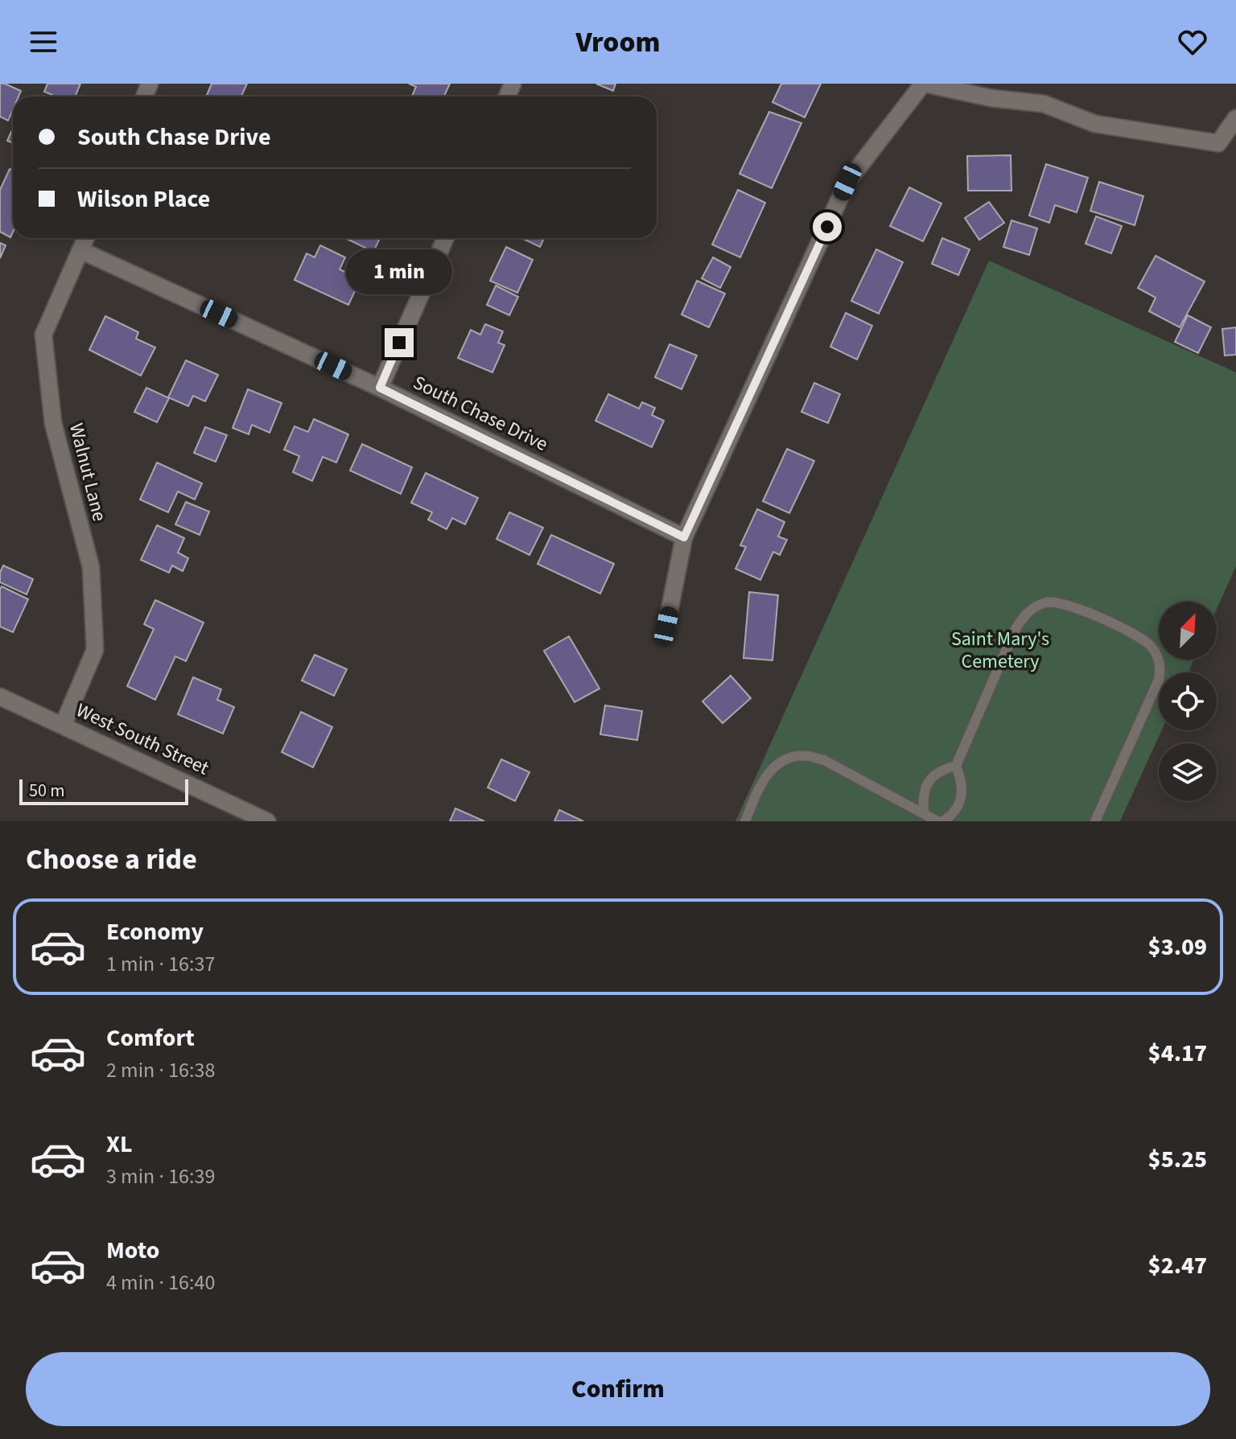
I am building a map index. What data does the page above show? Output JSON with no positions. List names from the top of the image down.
{
  "streets": {
    "street": ["South Chase Drive", "Walnut Lane", "West South Street"]
  },
  "crossings": [
    ["South Chase Drive", "Walnut Lane"],
    ["Walnut Lane", "West South Street"]
  ],
  "parks": ["Saint Mary's Cemetery"],
  "scale_bar": "50 m",
  "north": "top right",
  "page": {
    "header": "Vroom",
    "banner": ["South Chase Drive", "Wilson Place"],
    "bubble": "1 min",
    "scale": "50 m",
    "heading": "Choose a ride",
    "list": [
      {
        "name": "Economy",
        "note": "1 min · 16:37",
        "value": "$3.09"
      },
      {
        "name": "Comfort",
        "note": "2 min · 16:38",
        "value": "$4.17"
      },
      {
        "name": "XL",
        "note": "3 min · 16:39",
        "value": "$5.25"
      },
      {
        "name": "Moto",
        "note": "4 min · 16:40",
        "value": "$2.47"
      }
    ],
    "buttons": "Confirm"
  }
}
